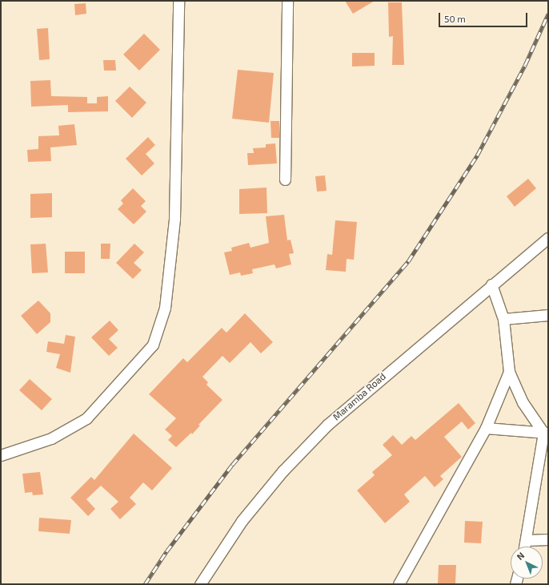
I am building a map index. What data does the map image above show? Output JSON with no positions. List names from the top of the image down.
{
  "streets": {
    "street": ["Maramba Road"]
  },
  "scale_bar": "50 m",
  "north": "top left"
}
